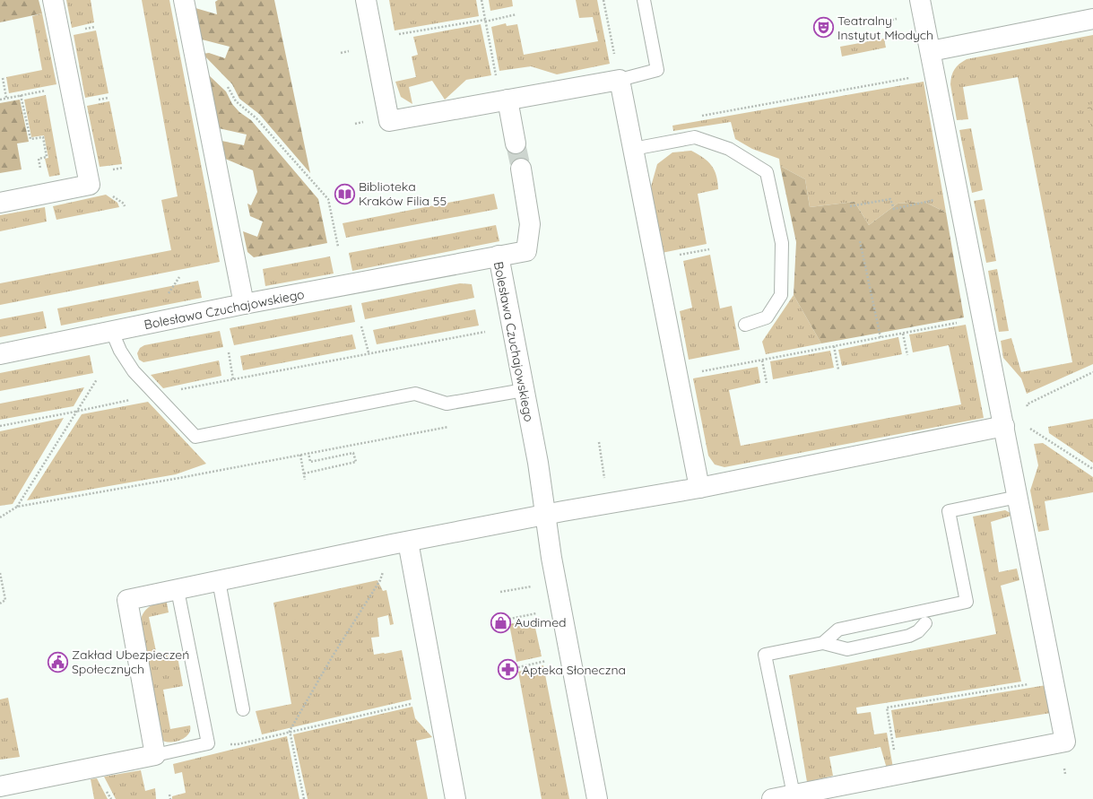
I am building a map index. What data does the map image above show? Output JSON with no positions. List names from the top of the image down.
{
  "streets": {
    "street": ["Bolesława Czuchajowskiego"]
  },
  "places": {
    "theatre": ["Teatralny Instytut Młodych"],
    "library": ["Biblioteka Kraków Filia 55"],
    "shop": ["Audimed"],
    "public building": ["Zakład Ubezpieczeń Społecznych"],
    "pharmacy": ["Apteka Słoneczna"]
  }
}
